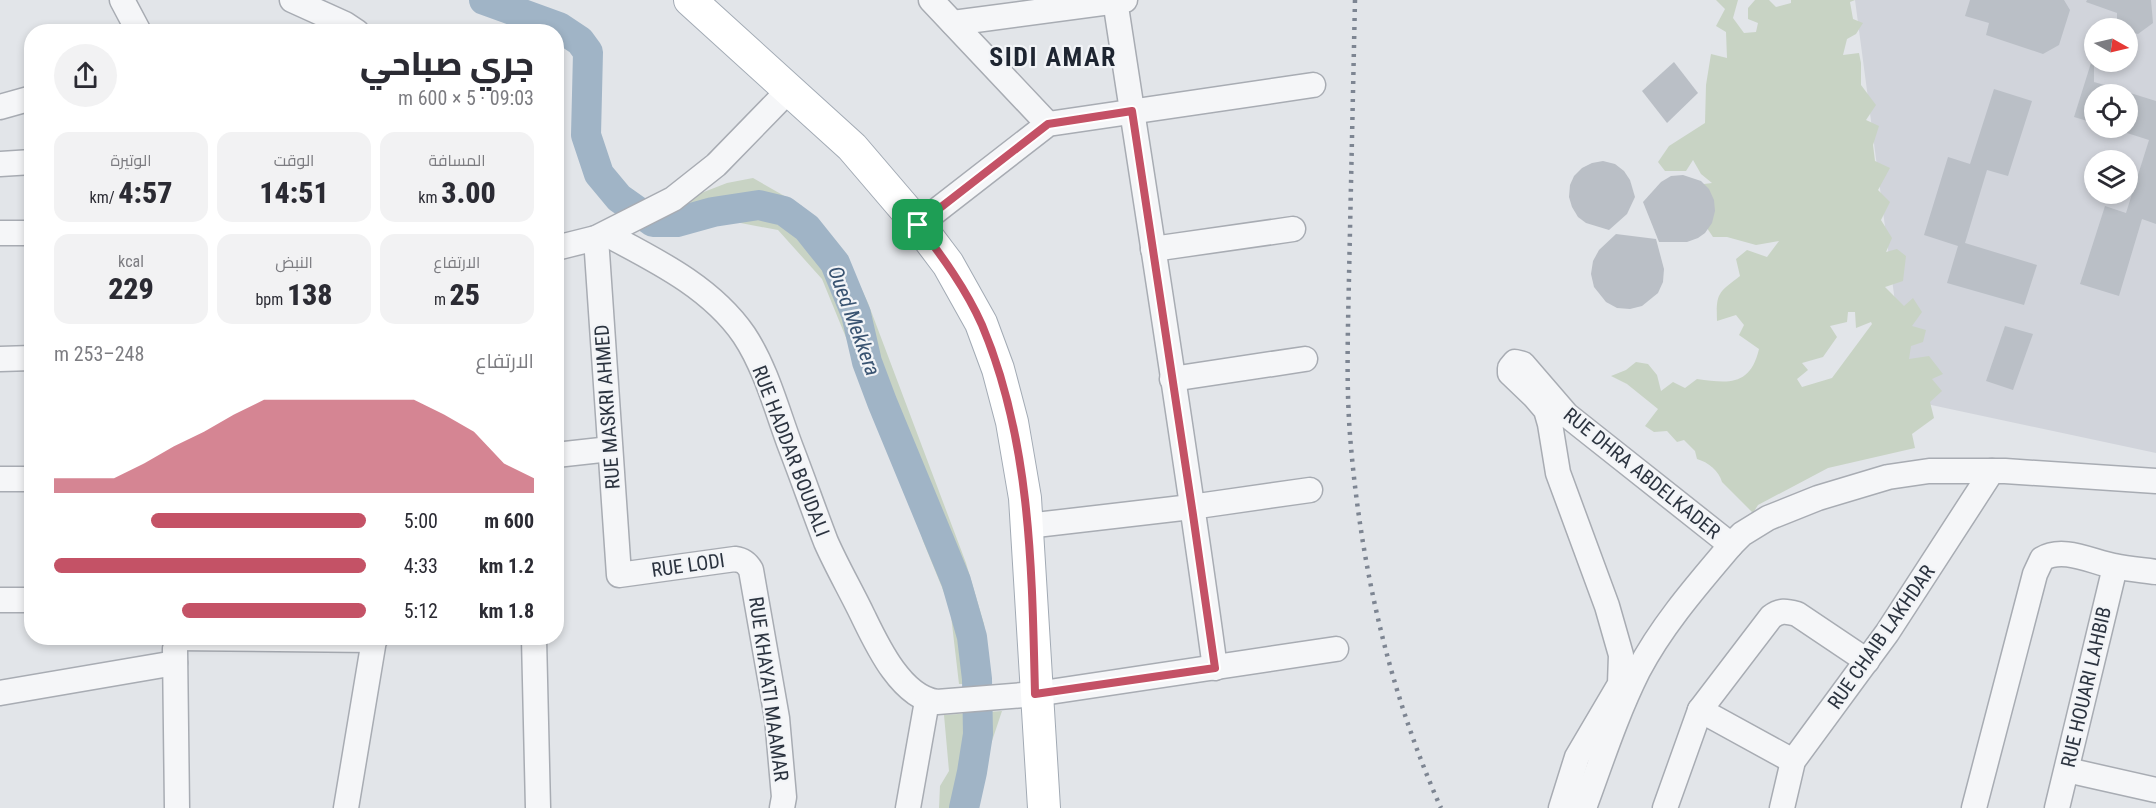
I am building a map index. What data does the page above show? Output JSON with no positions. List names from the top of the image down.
{
  "streets": {
    "street": [
      "RUE MASKRI AHMED",
      "RUE HADDAR BOUDALI",
      "RUE DHRA ABDELKADER",
      "RUE LODI",
      "RUE CHAIB LAKHDAR",
      "RUE HOUARI LAHBIB",
      "RUE KHAYATI MAAMAR"
    ]
  },
  "crossings": [
    ["RUE MASKRI AHMED", "RUE HADDAR BOUDALI"],
    ["RUE MASKRI AHMED", "RUE LODI"],
    ["RUE LODI", "RUE KHAYATI MAAMAR"]
  ],
  "districts": ["SIDI AMAR"],
  "water": ["Oued Mekkera"],
  "north": "right",
  "page": {
    "heading": ["جري صباحي", "09:03 · 5 × 600 m"],
    "stats": [
      ["المسافة", "3.00 km"],
      ["الوقت", "14:51"],
      ["الوتيرة", "4:57 /km"],
      ["الارتفاع", "25 m"],
      ["النبض", "138 bpm"],
      ["kcal", "229"]
    ],
    "chart": ["الارتفاع", "248–253 m"],
    "list": [
      {
        "name": "600 m",
        "note": "5:00"
      },
      {
        "name": "1.2 km",
        "note": "4:33"
      },
      {
        "name": "1.8 km",
        "note": "5:12"
      }
    ]
  }
}
